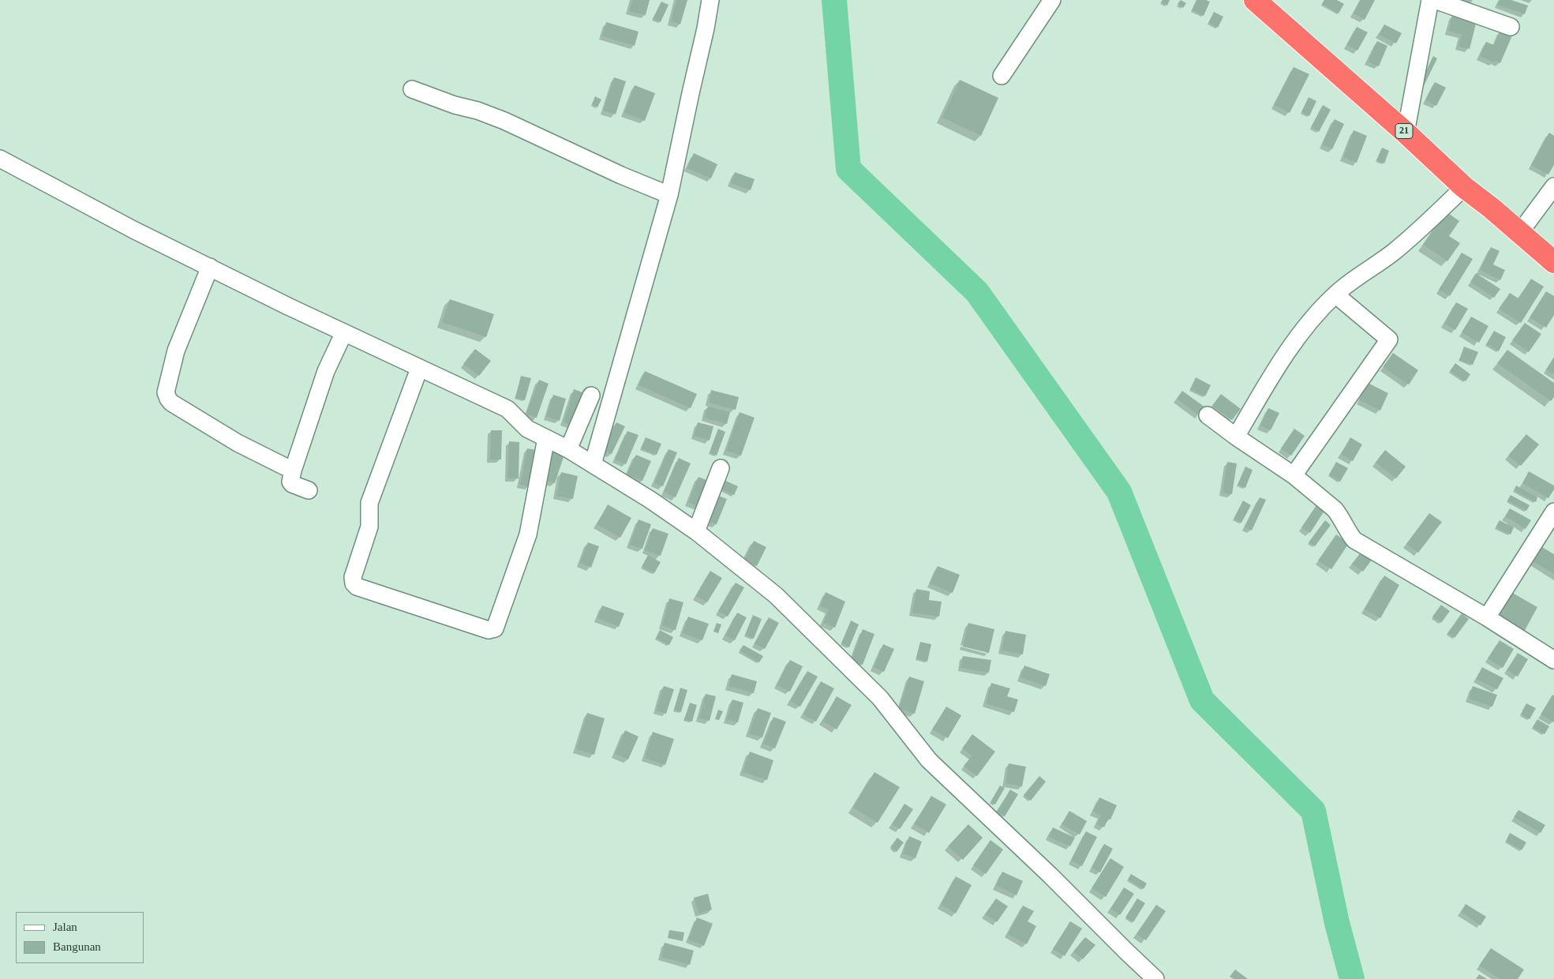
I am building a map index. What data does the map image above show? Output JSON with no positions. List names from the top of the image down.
{
  "streets": {
    "highway": ["21"]
  },
  "legend": ["Jalan", "Bangunan"]
}
